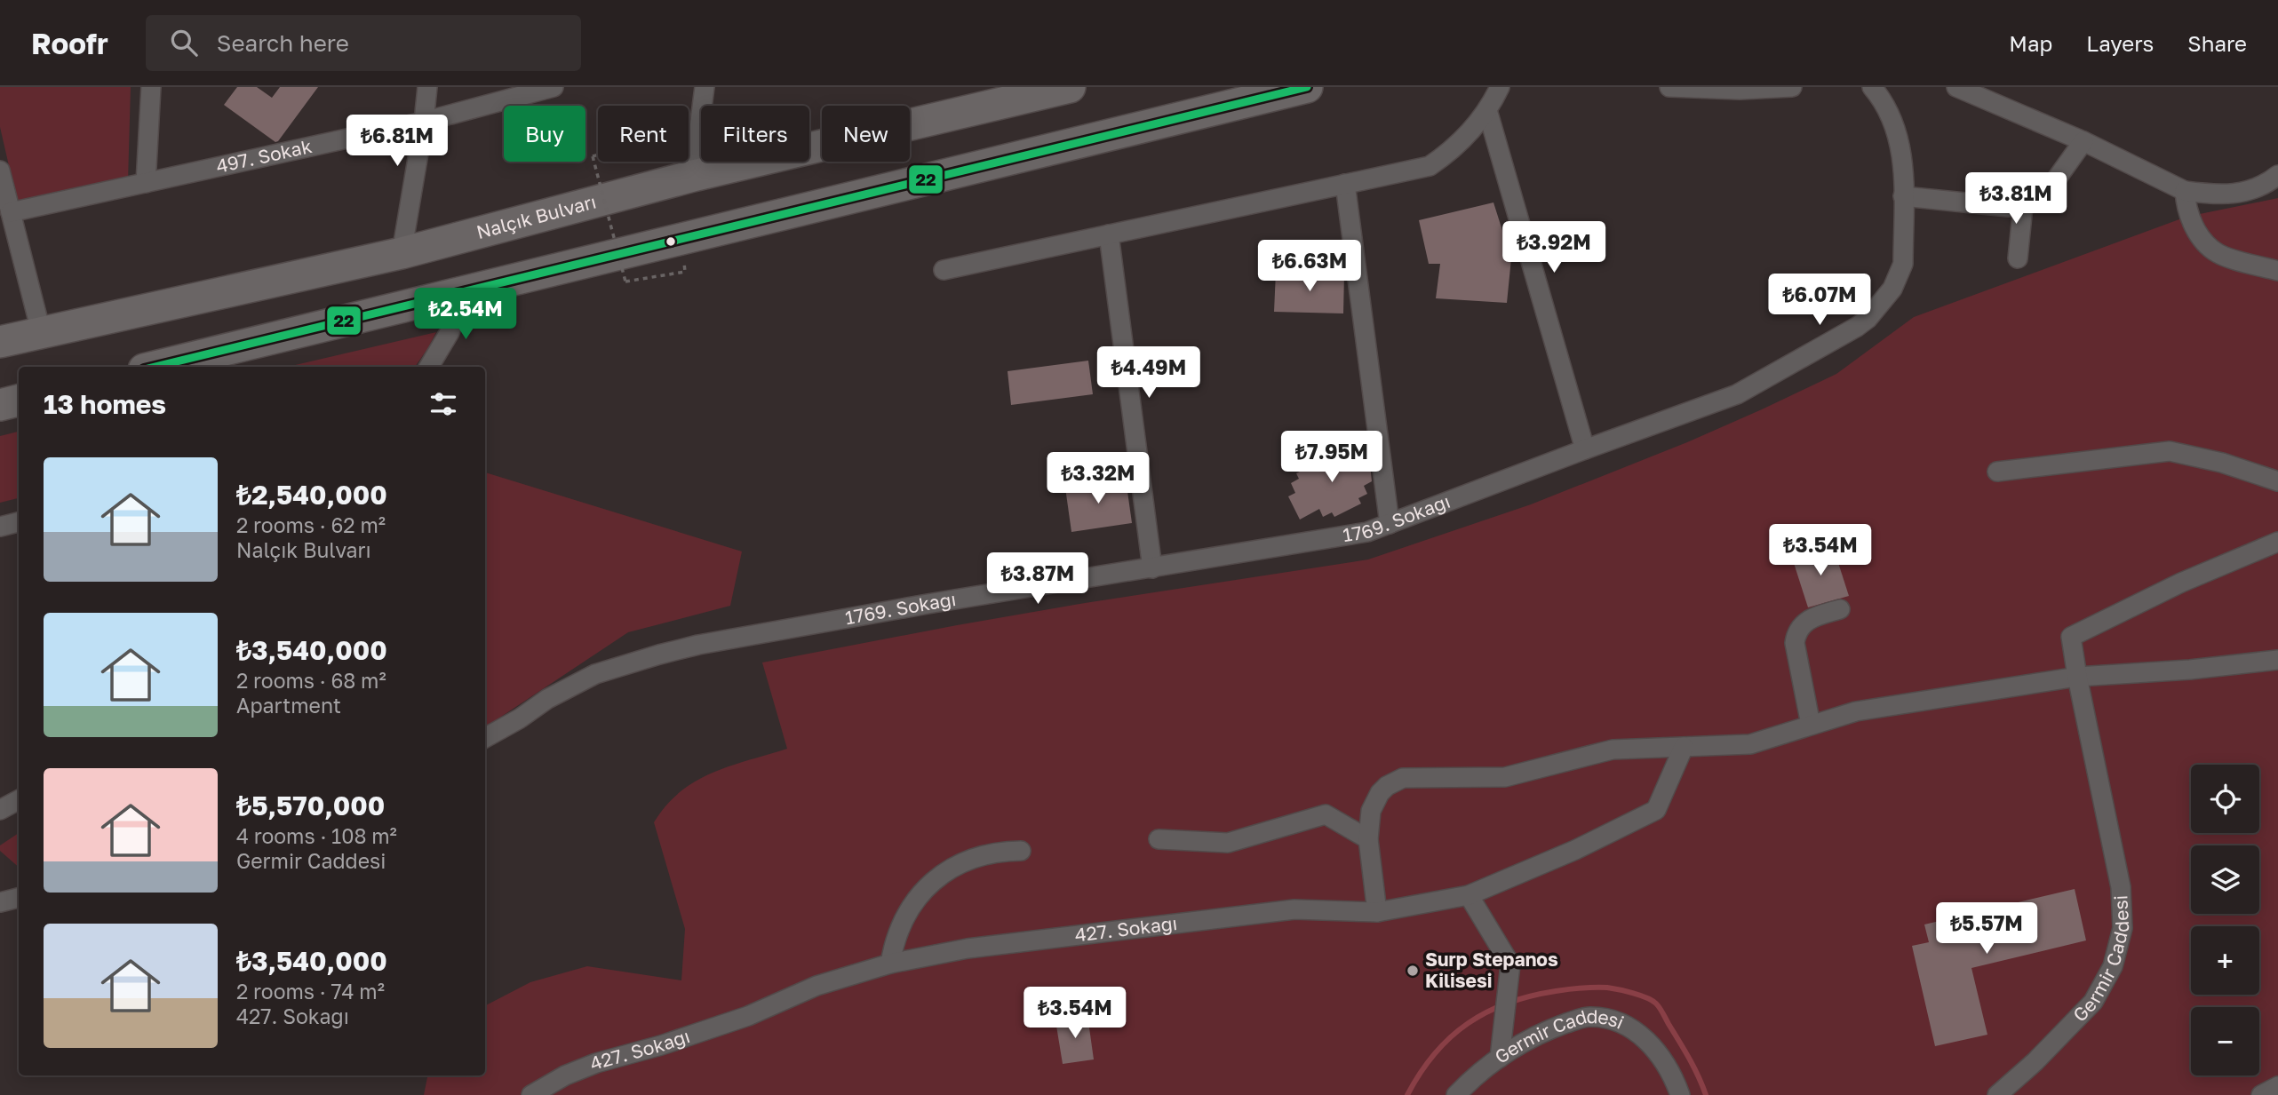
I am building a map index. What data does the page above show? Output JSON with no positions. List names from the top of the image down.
{
  "streets": {
    "highway": ["Nalçık Bulvarı"],
    "street": [
      "497. Sokak",
      "1769. Sokağı",
      "427. Sokağı",
      "Germir Caddesi"
    ]
  },
  "places": ["Surp Stepanos Kilisesi"],
  "lines": ["transit line 22"],
  "page": {
    "header": "Roofr",
    "search": "Search here",
    "nav": ["Map", "Layers", "Share"],
    "chip": [
      "Buy",
      "Rent",
      "Filters",
      "New"
    ],
    "price": [
      "₺6.81M",
      "₺3.81M",
      "₺3.92M",
      "₺6.63M",
      "₺6.07M",
      "₺2.54M",
      "₺4.49M",
      "₺7.95M",
      "₺3.32M",
      "₺3.54M",
      "₺3.87M",
      "₺5.57M",
      "₺3.54M"
    ],
    "heading": "13 homes",
    "list": [
      {
        "name": "₺2,540,000",
        "note": "2 rooms · 62 m² · Nalçık Bulvarı"
      },
      {
        "name": "₺3,540,000",
        "note": "2 rooms · 68 m² · Apartment"
      },
      {
        "name": "₺5,570,000",
        "note": "4 rooms · 108 m² · Germir Caddesi"
      },
      {
        "name": "₺3,540,000",
        "note": "2 rooms · 74 m² · 427. Sokağı"
      }
    ],
    "map_buttons": ["+", "−"]
  }
}
